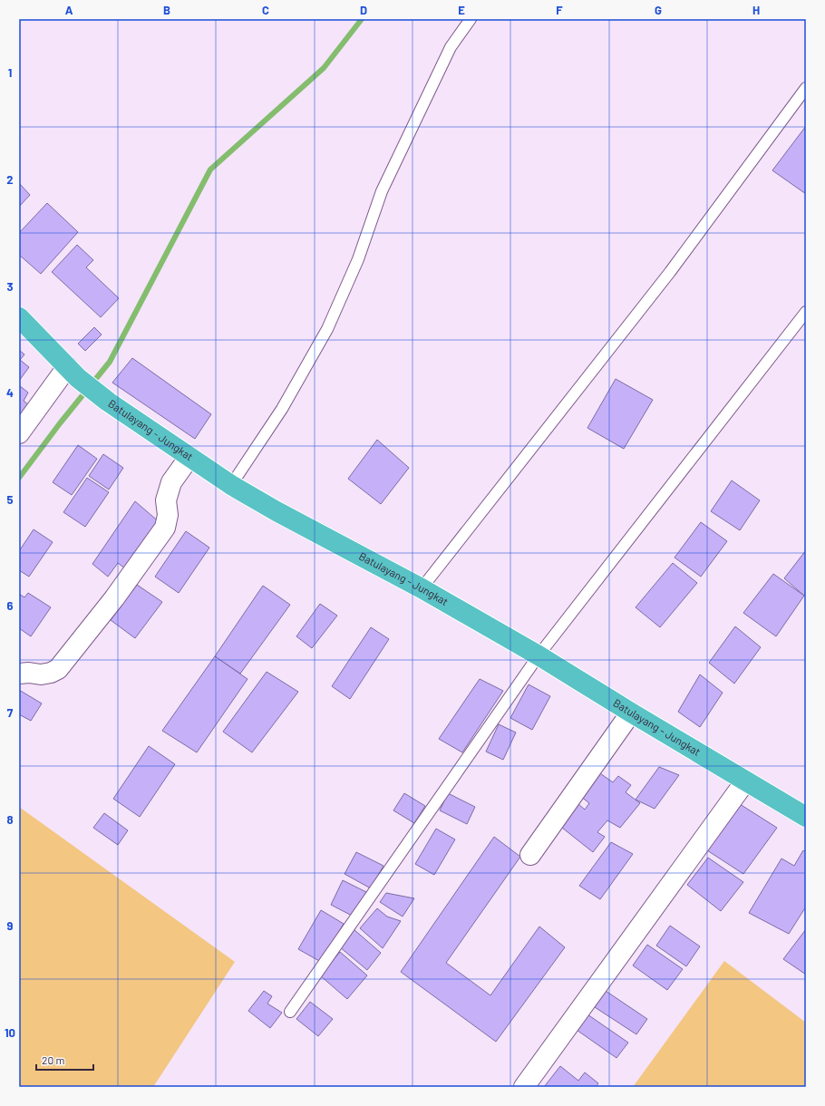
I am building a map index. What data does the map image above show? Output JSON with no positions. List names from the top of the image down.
{
  "streets": {
    "highway": ["Batulayang - Jungkat"]
  },
  "scale_bar": "20 m",
  "grid": {
    "columns": [
      "A",
      "B",
      "C",
      "D",
      "E",
      "F",
      "G",
      "H"
    ],
    "rows": [
      "1",
      "2",
      "3",
      "4",
      "5",
      "6",
      "7",
      "8",
      "9",
      "10"
    ]
  }
}
